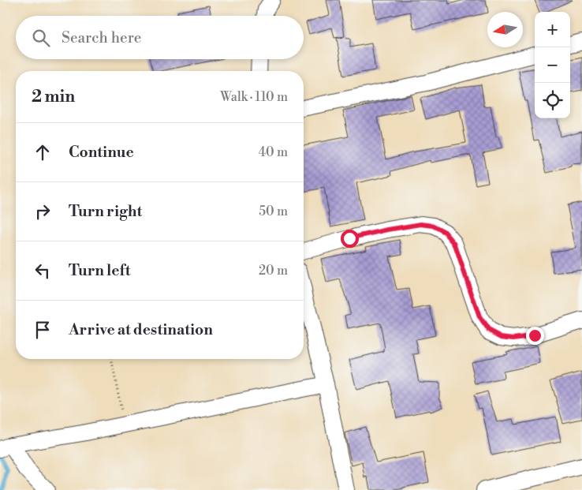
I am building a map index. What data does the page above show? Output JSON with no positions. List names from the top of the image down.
{
  "north": "left",
  "page": {
    "map_buttons": ["+", "−"],
    "search": "Search here",
    "heading": ["2 min", "Walk · 110 m"],
    "list": [
      ["Continue", "40 m"],
      ["Turn right", "50 m"],
      ["Turn left", "20 m"],
      "Arrive at destination"
    ]
  }
}
